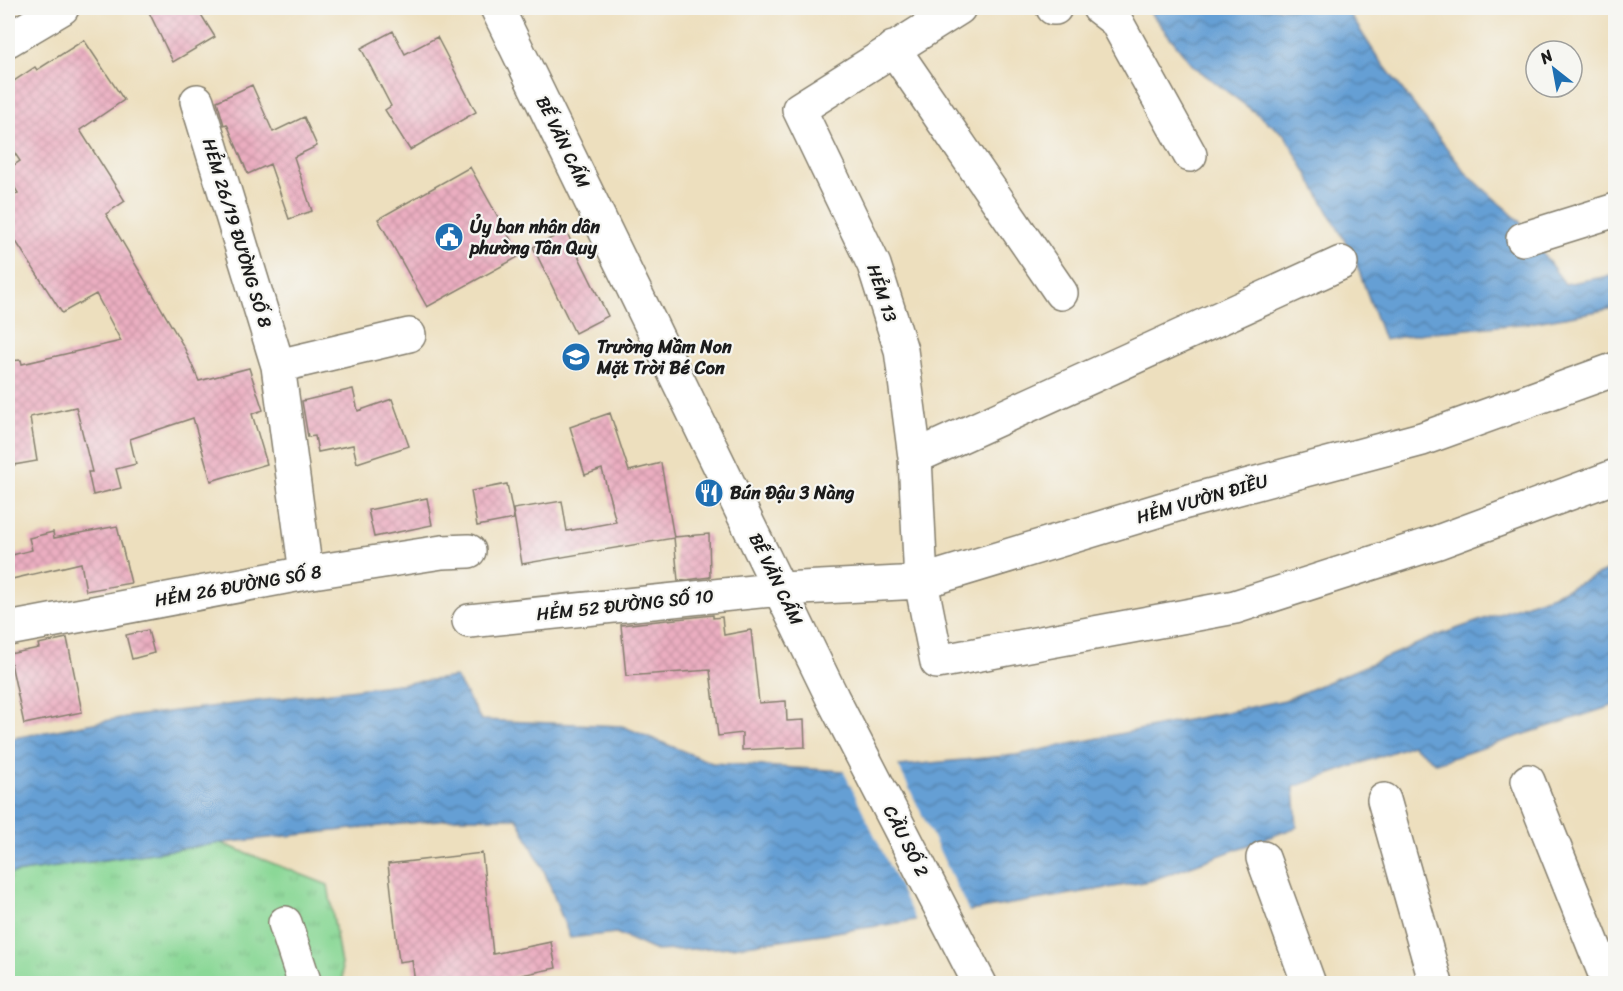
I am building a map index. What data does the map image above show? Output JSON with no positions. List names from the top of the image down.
{
  "streets": {
    "street": [
      "BẾ VĂN CẤM",
      "HẺM 26/19 ĐƯỜNG SỐ 8",
      "HẺM 13",
      "HẺM VƯỜN ĐIỀU",
      "HẺM 26 ĐƯỜNG SỐ 8",
      "HẺM 52 ĐƯỜNG SỐ 10",
      "CẦU SỐ 2"
    ]
  },
  "crossings": [
    ["BẾ VĂN CẤM", "HẺM VƯỜN ĐIỀU"],
    ["BẾ VĂN CẤM", "HẺM 52 ĐƯỜNG SỐ 10"],
    ["BẾ VĂN CẤM", "CẦU SỐ 2"],
    ["HẺM 26/19 ĐƯỜNG SỐ 8", "HẺM 26 ĐƯỜNG SỐ 8"],
    ["HẺM 13", "HẺM VƯỜN ĐIỀU"],
    ["HẺM VƯỜN ĐIỀU", "HẺM 52 ĐƯỜNG SỐ 10"]
  ],
  "places": {
    "public building": ["Ủy ban nhân dân phường Tân Quy"],
    "school or university": ["Trường Mầm Non Mặt Trời Bé Con"],
    "restaurant": ["Bún Đậu 3 Nàng"]
  },
  "north": "top left"
}
